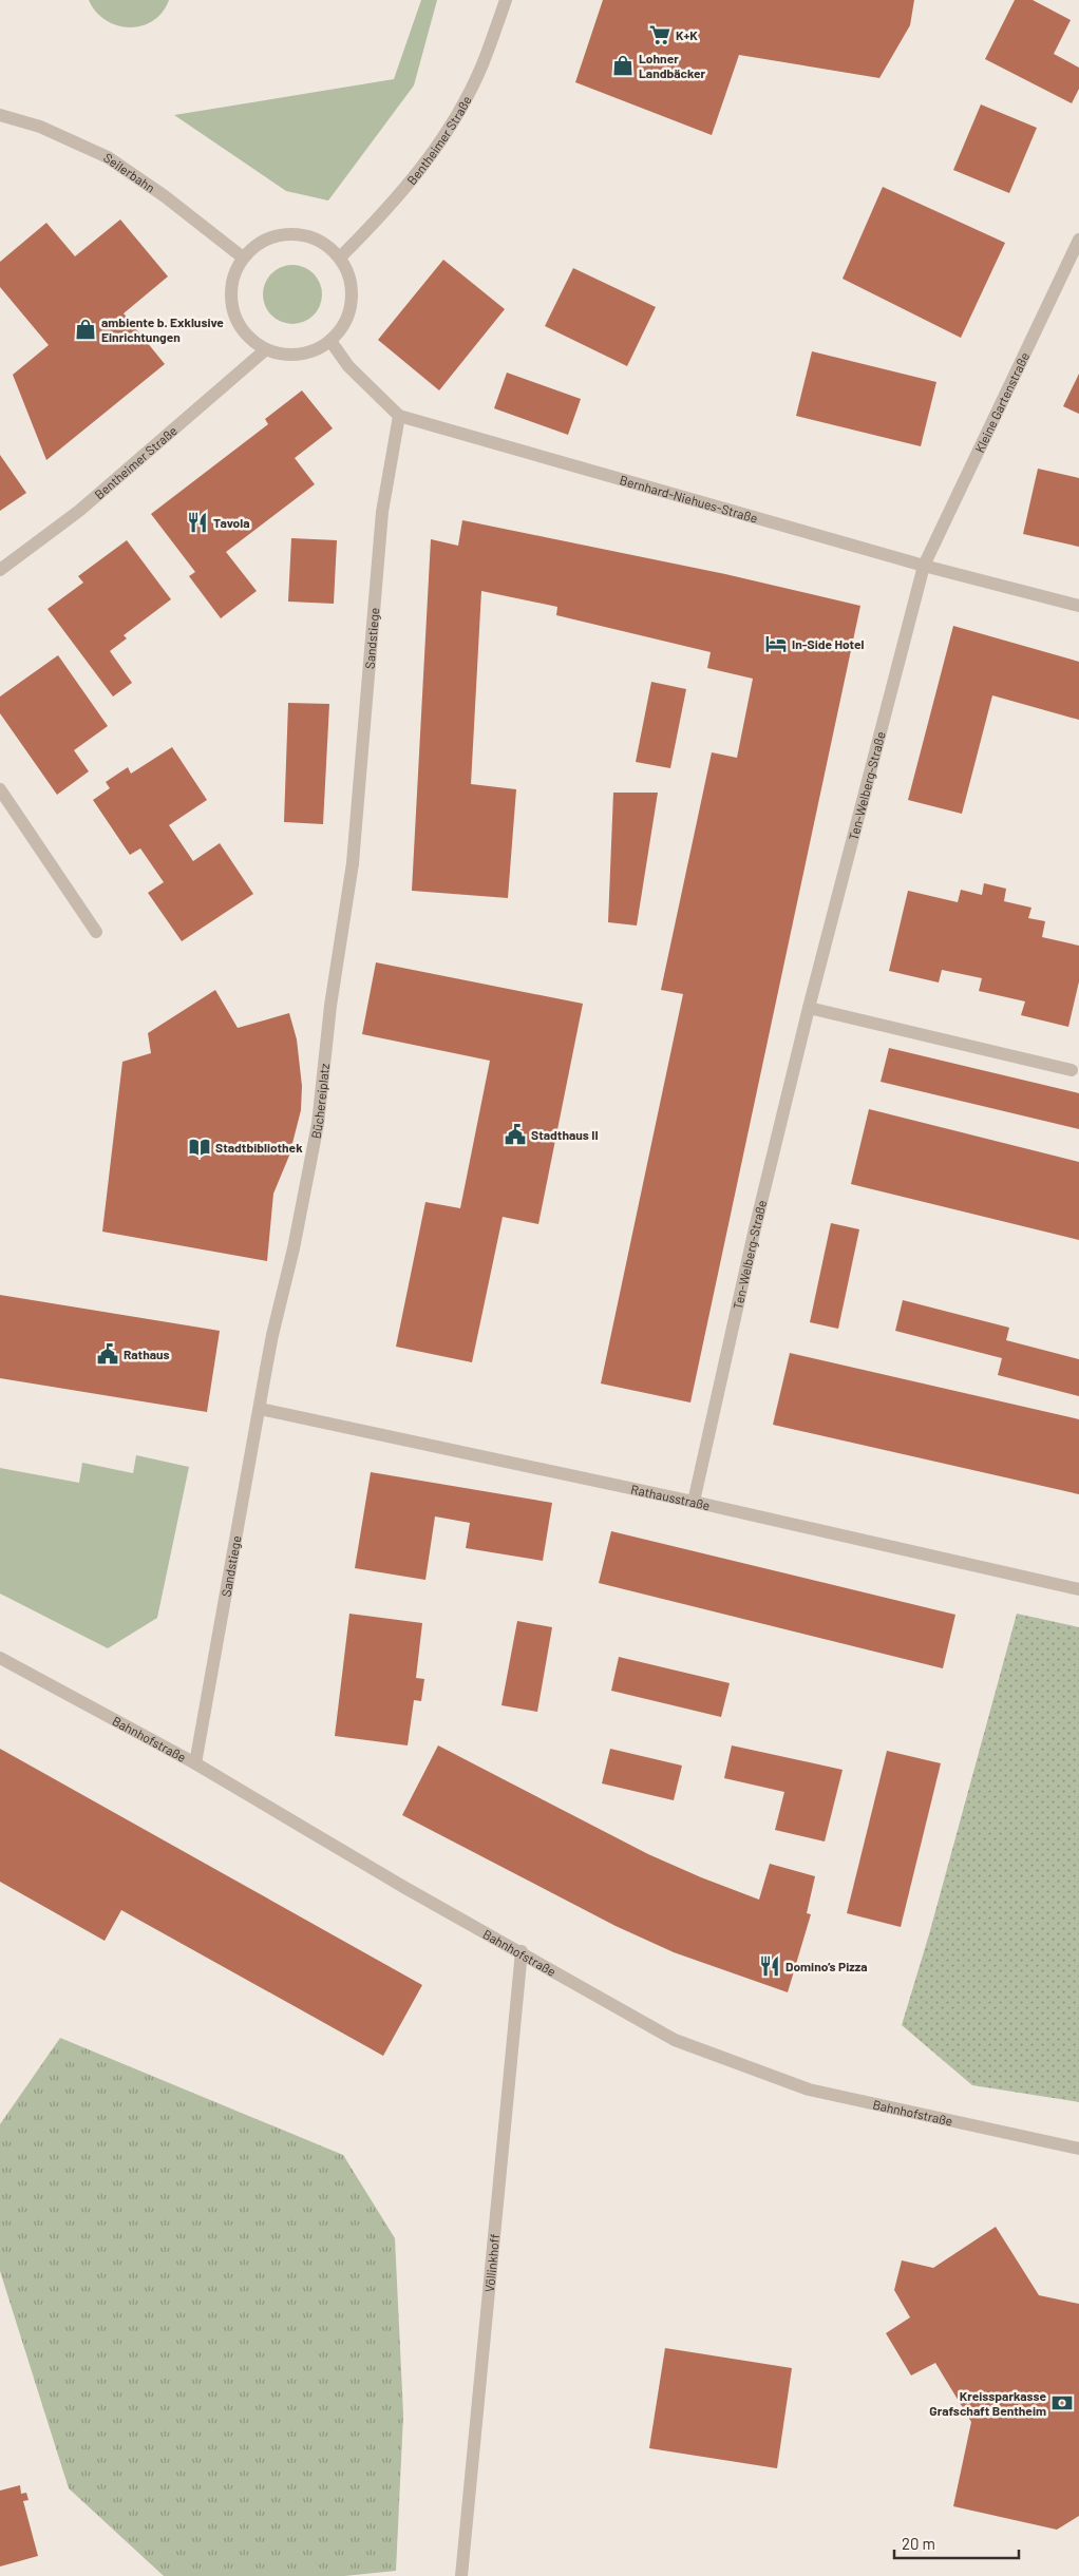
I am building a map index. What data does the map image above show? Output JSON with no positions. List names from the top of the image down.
{
  "streets": {
    "street": [
      "Bentheimer Straße",
      "Seilerbahn",
      "Kleine Gartenstraße",
      "Bernhard-Niehues-Straße",
      "Sandstiege",
      "Ten-Welberg-Straße",
      "Büchereiplatz",
      "Rathausstraße",
      "Bahnhofstraße",
      "Völlinkhoff"
    ]
  },
  "crossings": [
    ["Bentheimer Straße", "Seilerbahn"],
    ["Bentheimer Straße", "Bernhard-Niehues-Straße"],
    ["Seilerbahn", "Bernhard-Niehues-Straße"],
    ["Kleine Gartenstraße", "Bernhard-Niehues-Straße"],
    ["Kleine Gartenstraße", "Ten-Welberg-Straße"],
    ["Bernhard-Niehues-Straße", "Sandstiege"],
    ["Bernhard-Niehues-Straße", "Ten-Welberg-Straße"],
    ["Sandstiege", "Büchereiplatz"],
    ["Sandstiege", "Rathausstraße"],
    ["Sandstiege", "Bahnhofstraße"],
    ["Ten-Welberg-Straße", "Rathausstraße"],
    ["Bahnhofstraße", "Völlinkhoff"]
  ],
  "places": {
    "supermarket": ["K+K"],
    "shop": ["Lohner Landbäcker", "ambiente b. Exklusive Einrichtungen"],
    "restaurant": ["Tavola", "Domino’s Pizza"],
    "hotel": ["In-Side Hotel"],
    "public building": ["Stadthaus II", "Rathaus"],
    "library": ["Stadtbibliothek"],
    "bank": ["Kreissparkasse Grafschaft Bentheim"]
  },
  "scale_bar": "20 m"
}
